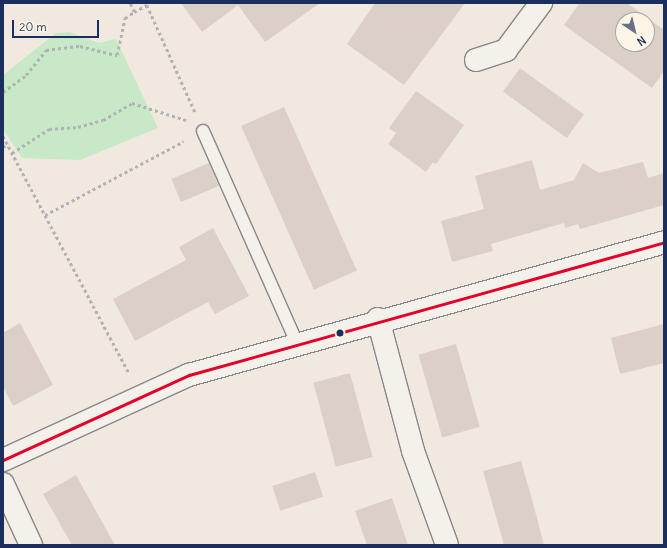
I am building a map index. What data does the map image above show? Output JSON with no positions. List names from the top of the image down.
{
  "scale_bar": "20 m",
  "north": "bottom right"
}
